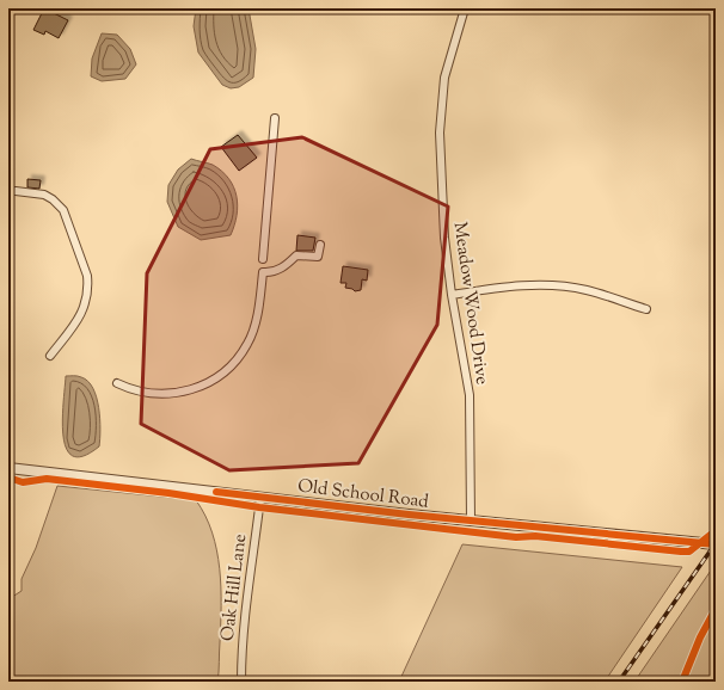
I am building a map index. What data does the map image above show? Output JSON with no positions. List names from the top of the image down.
{
  "streets": {
    "street": ["Meadow Wood Drive", "Old School Road", "Oak Hill Lane"]
  },
  "crossings": [
    ["Meadow Wood Drive", "Old School Road"],
    ["Old School Road", "Oak Hill Lane"]
  ]
}
